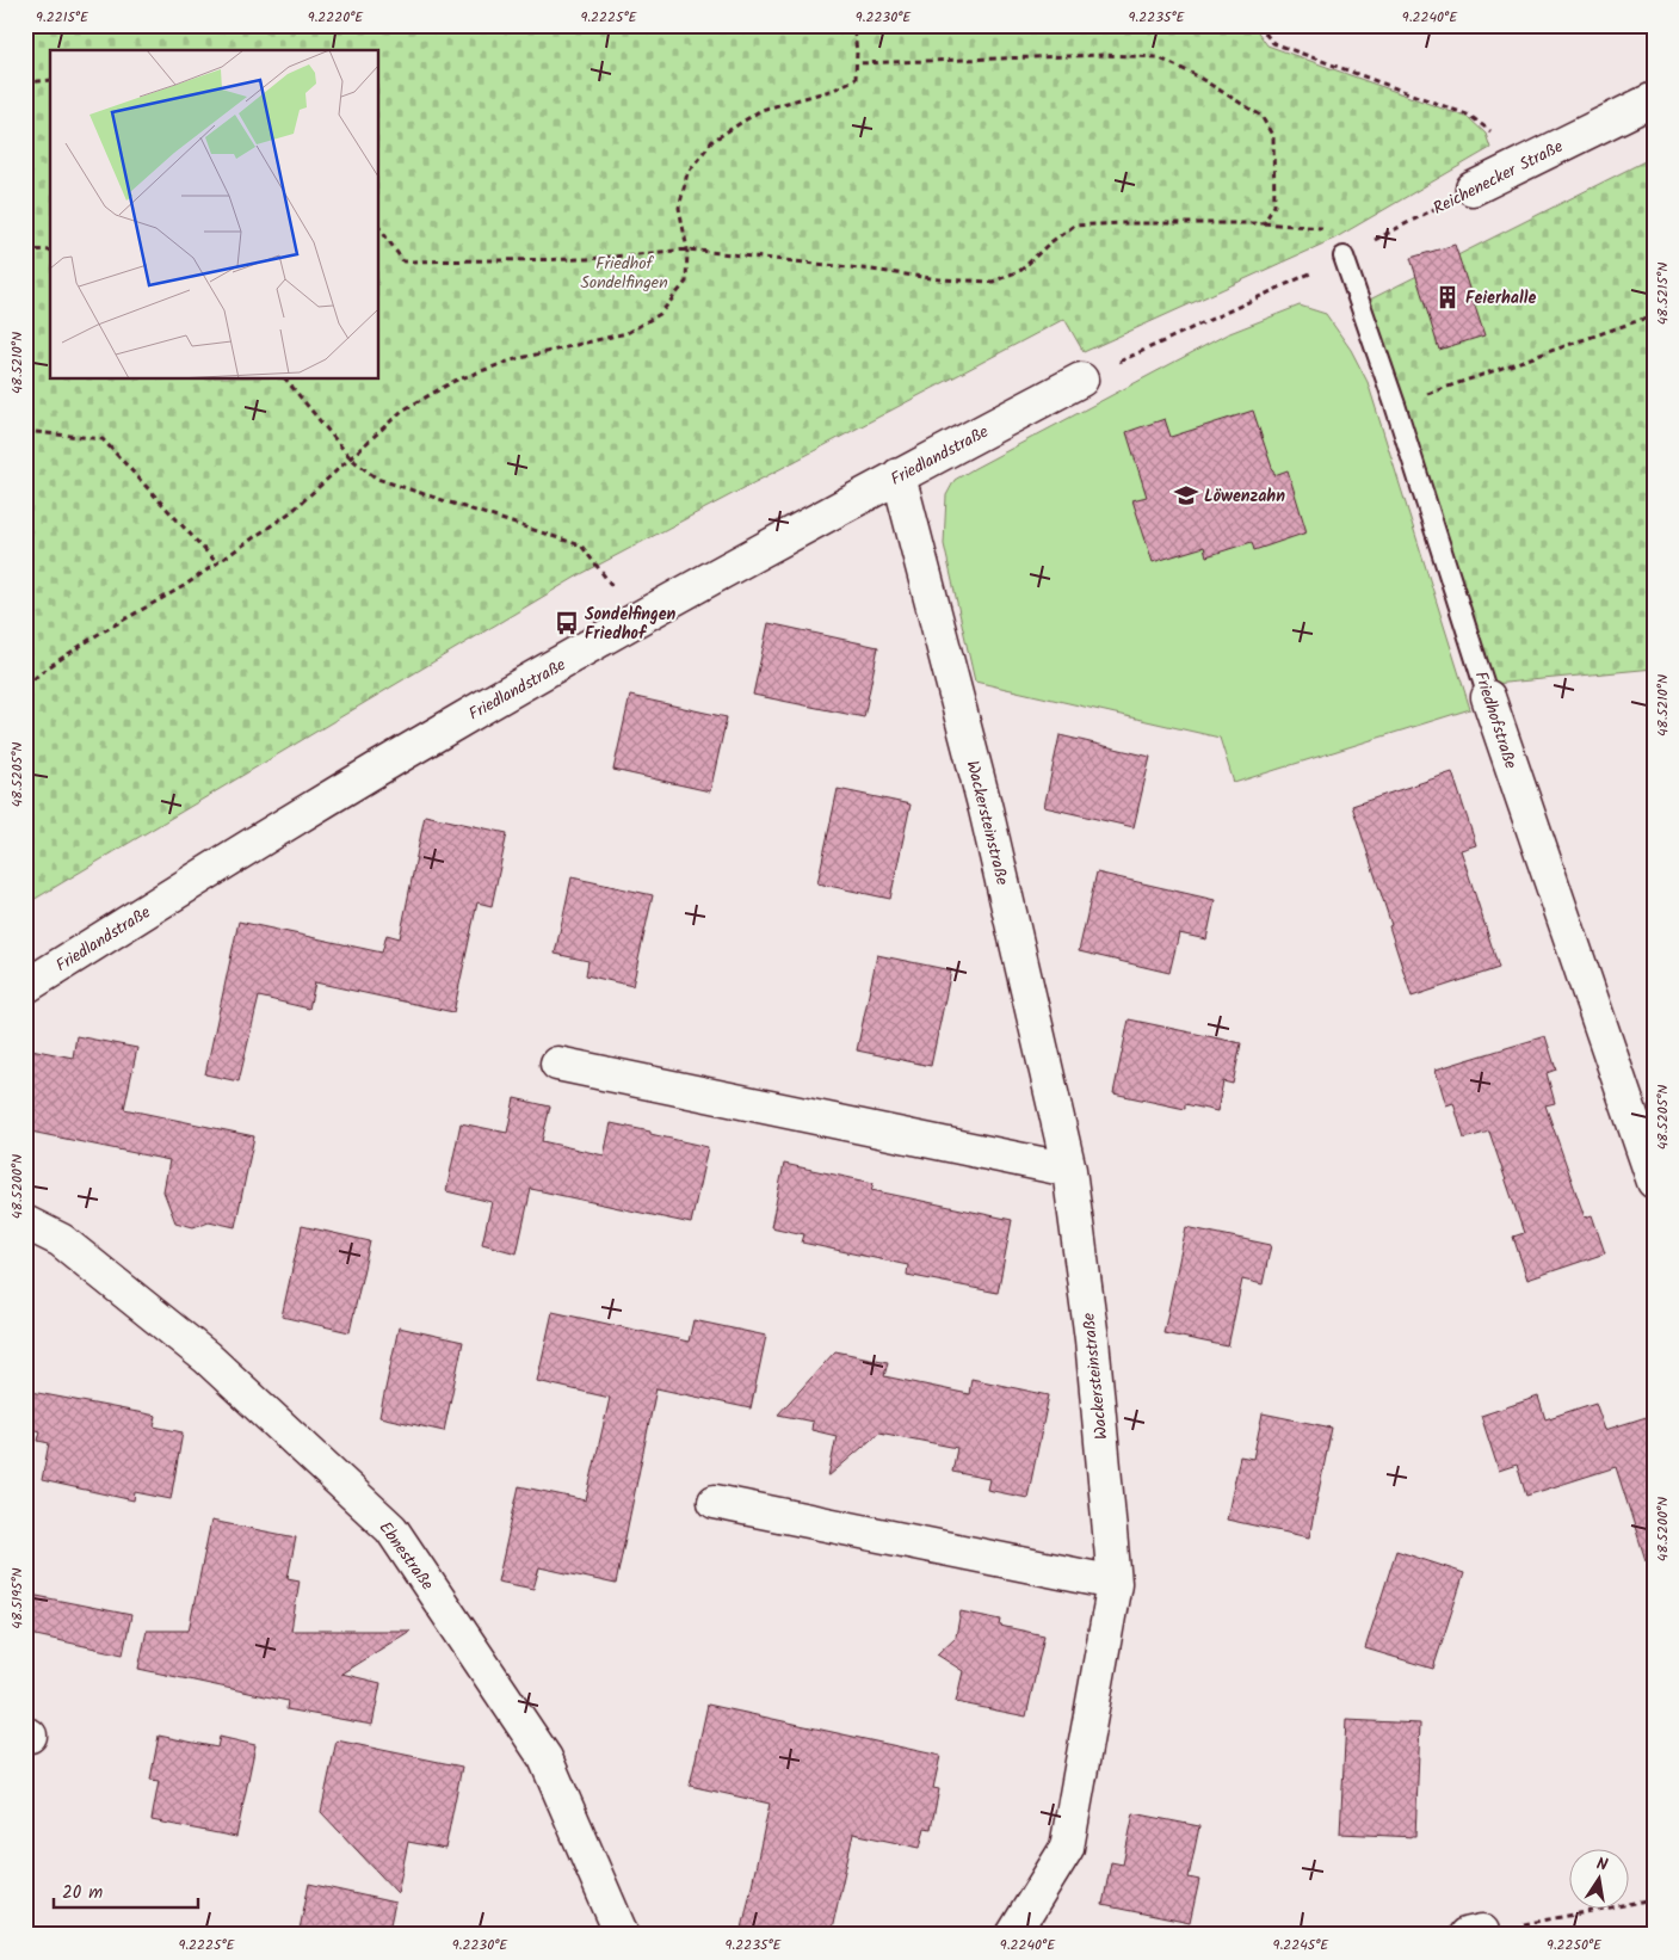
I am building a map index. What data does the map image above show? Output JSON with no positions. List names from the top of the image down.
{
  "streets": {
    "street": [
      "Reichenecker Straße",
      "Friedlandstraße",
      "Friedhofstraße",
      "Wackersteinstraße",
      "Ebnestraße"
    ]
  },
  "crossings": [
    ["Reichenecker Straße", "Friedhofstraße"],
    ["Friedlandstraße", "Wackersteinstraße"]
  ],
  "parks": ["Friedhof Sondelfingen"],
  "places": {
    "building": ["Feierhalle"],
    "school or university": ["Löwenzahn"],
    "bus stop": ["Sondelfingen Friedhof"]
  },
  "scale_bar": "20 m",
  "north": "top",
  "coordinates": [
    "9.2215°E",
    "9.2220°E",
    "9.2225°E",
    "9.2230°E",
    "9.2235°E",
    "9.2240°E",
    "48.5215°N",
    "48.5210°N",
    "48.5205°N",
    "48.5200°N",
    "48.5195°N",
    "9.2245°E",
    "9.2250°E"
  ]
}
